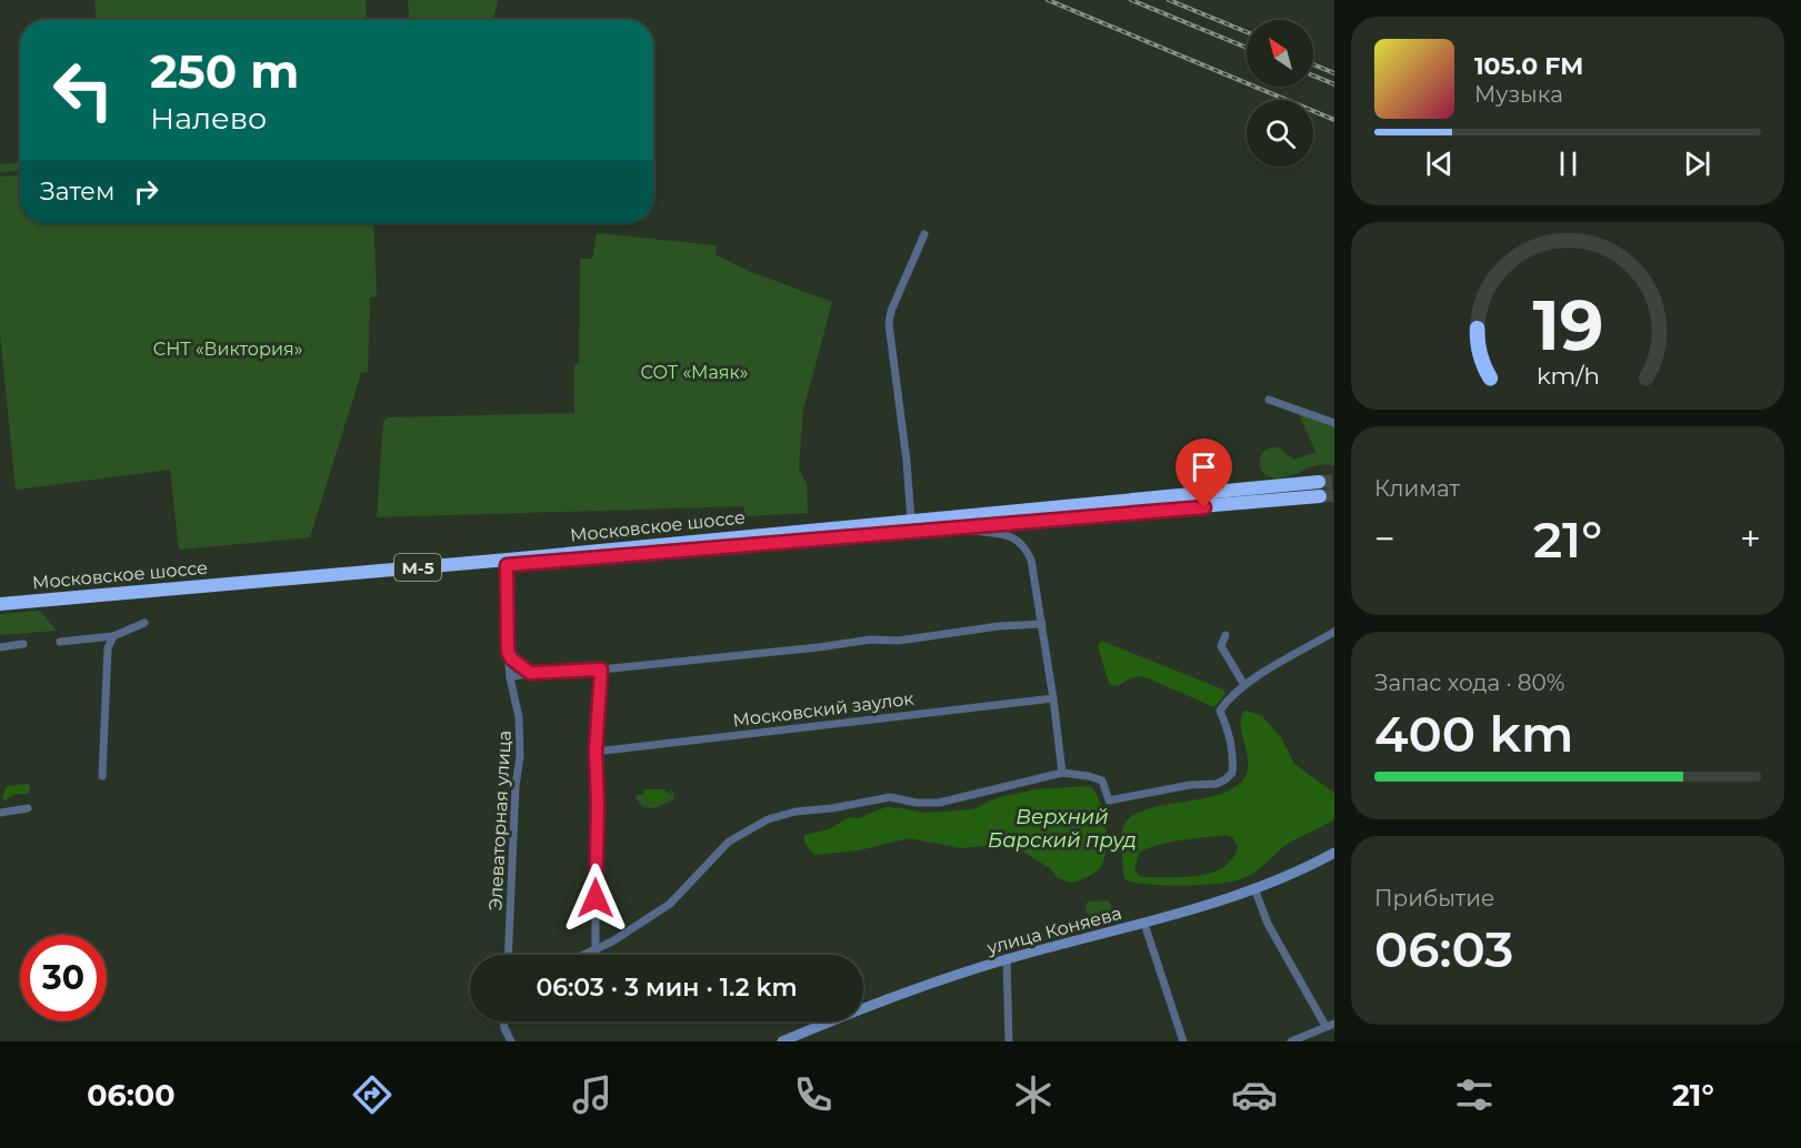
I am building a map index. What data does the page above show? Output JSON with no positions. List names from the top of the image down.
{
  "streets": {
    "highway": ["Московское шоссе", "М-5"],
    "street": ["Московский заулок", "Элеваторная улица", "улица Коняева"]
  },
  "crossings": [
    ["Московское шоссе", "Элеваторная улица"]
  ],
  "water": ["Верхний Барский пруд"],
  "parks": ["СНТ «Виктория»", "СОТ «Маяк»"],
  "north": "top left",
  "page": {
    "turn": ["250 m", "Налево"],
    "song": ["105.0 FM", "Музыка"],
    "then": "Затем",
    "tile": [
      "Климат",
      ["Запас хода · 80%", "400 km"],
      ["Прибытие", "06:03"]
    ],
    "heat": ["−", "21°", "+"],
    "limit": "30",
    "trip": "06:03 · 3 мин · 1.2 km",
    "tabs": ["06:00", "21°"],
    "gauge": ["19", "km/h"]
  }
}
